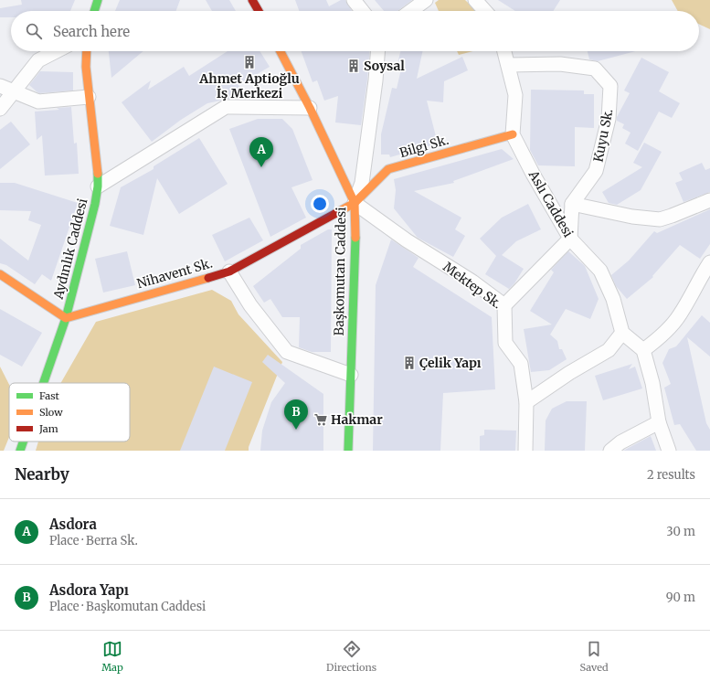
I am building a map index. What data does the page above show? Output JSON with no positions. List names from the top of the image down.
{
  "streets": {
    "street": [
      "Kuyu Sk.",
      "Bilgi Sk.",
      "Aslı Caddesi",
      "Aydınlık Caddesi",
      "Başkomutan Caddesi",
      "Nihavent Sk.",
      "Mektep Sk."
    ]
  },
  "crossings": [
    ["Bilgi Sk.", "Aslı Caddesi"],
    ["Bilgi Sk.", "Başkomutan Caddesi"],
    ["Bilgi Sk.", "Nihavent Sk."],
    ["Bilgi Sk.", "Mektep Sk."],
    ["Aydınlık Caddesi", "Nihavent Sk."],
    ["Başkomutan Caddesi", "Nihavent Sk."],
    ["Başkomutan Caddesi", "Mektep Sk."],
    ["Nihavent Sk.", "Mektep Sk."]
  ],
  "places": {
    "building": ["Ahmet Aptioğlu İş Merkezi", "Soysal", "Çelik Yapı"],
    "supermarket": ["Hakmar"]
  },
  "legend": ["Fast", "Slow", "Jam"],
  "page": {
    "search": "Search here",
    "pins": ["A", "B"],
    "heading": ["Nearby", "2 results"],
    "list": [
      {
        "mark": "A",
        "name": "Asdora",
        "note": "Place · Berra Sk.",
        "value": "30 m"
      },
      {
        "mark": "B",
        "name": "Asdora Yapı",
        "note": "Place · Başkomutan Caddesi",
        "value": "90 m"
      }
    ],
    "nav": ["Map", "Directions", "Saved"]
  }
}
